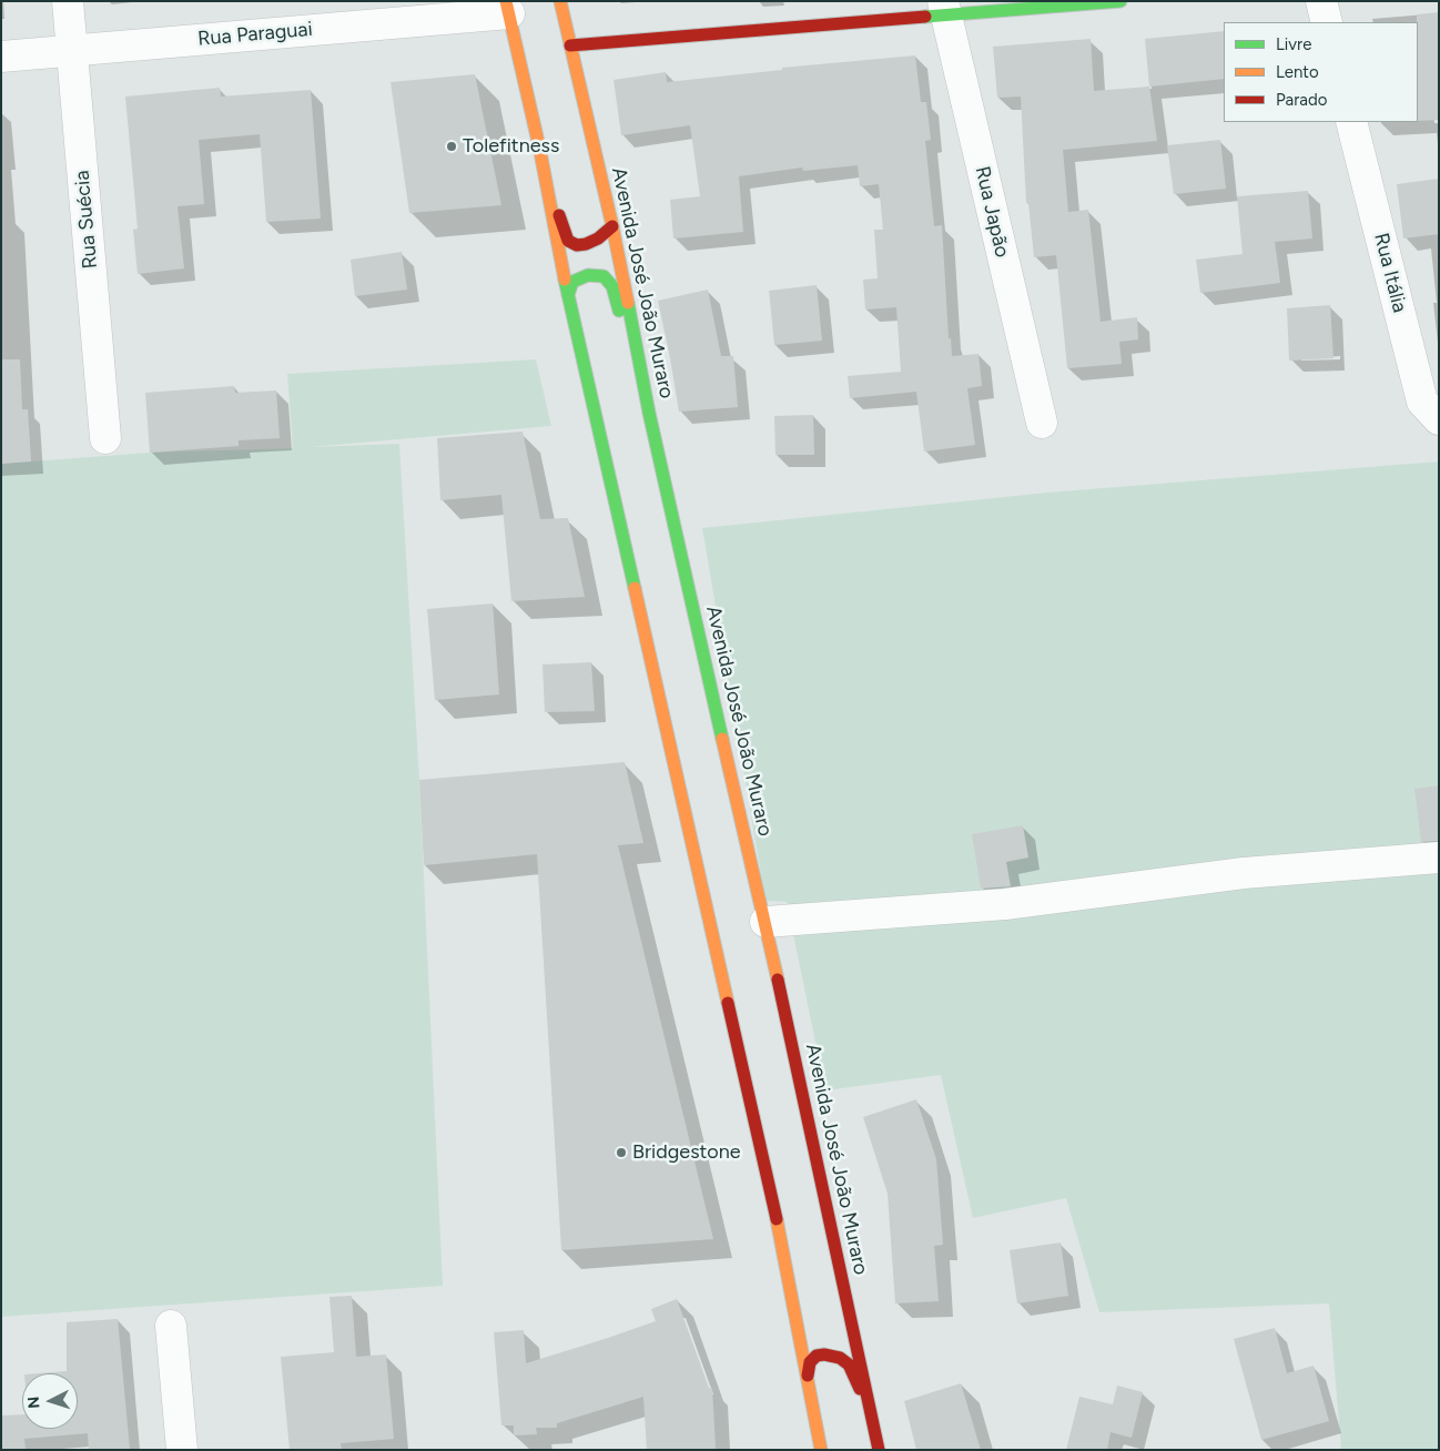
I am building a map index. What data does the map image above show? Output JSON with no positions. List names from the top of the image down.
{
  "streets": {
    "main road": ["Avenida José João Muraro"],
    "street": [
      "Rua Paraguai",
      "Rua Japão",
      "Rua Suécia",
      "Rua Itália"
    ]
  },
  "crossings": [
    ["Rua Paraguai", "Rua Suécia"]
  ],
  "places": ["Tolefitness", "Bridgestone"],
  "legend": ["Livre", "Lento", "Parado"],
  "north": "left"
}
